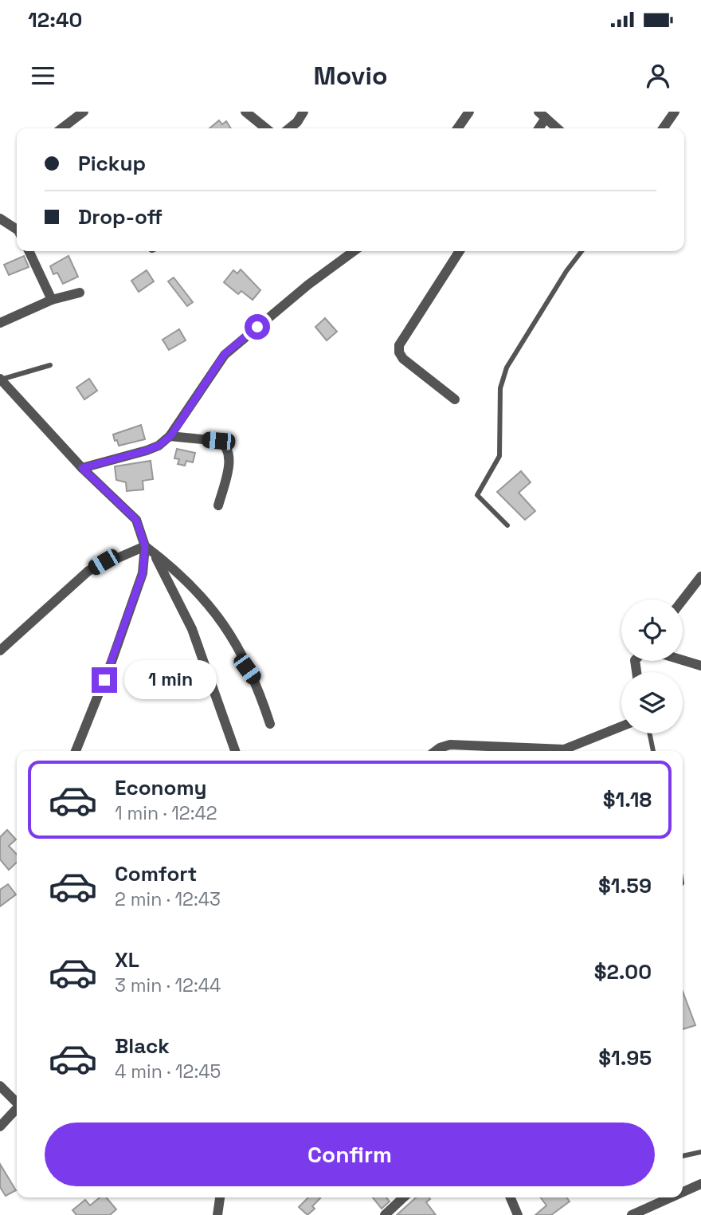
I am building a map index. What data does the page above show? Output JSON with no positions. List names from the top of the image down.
{
  "page": {
    "status": "12:40",
    "header": "Movio",
    "banner": ["Pickup", "Drop-off"],
    "bubble": "1 min",
    "list": [
      {
        "name": "Economy",
        "note": "1 min · 12:42",
        "value": "$1.18"
      },
      {
        "name": "Comfort",
        "note": "2 min · 12:43",
        "value": "$1.59"
      },
      {
        "name": "XL",
        "note": "3 min · 12:44",
        "value": "$2.00"
      },
      {
        "name": "Black",
        "note": "4 min · 12:45",
        "value": "$1.95"
      }
    ],
    "buttons": "Confirm"
  }
}
